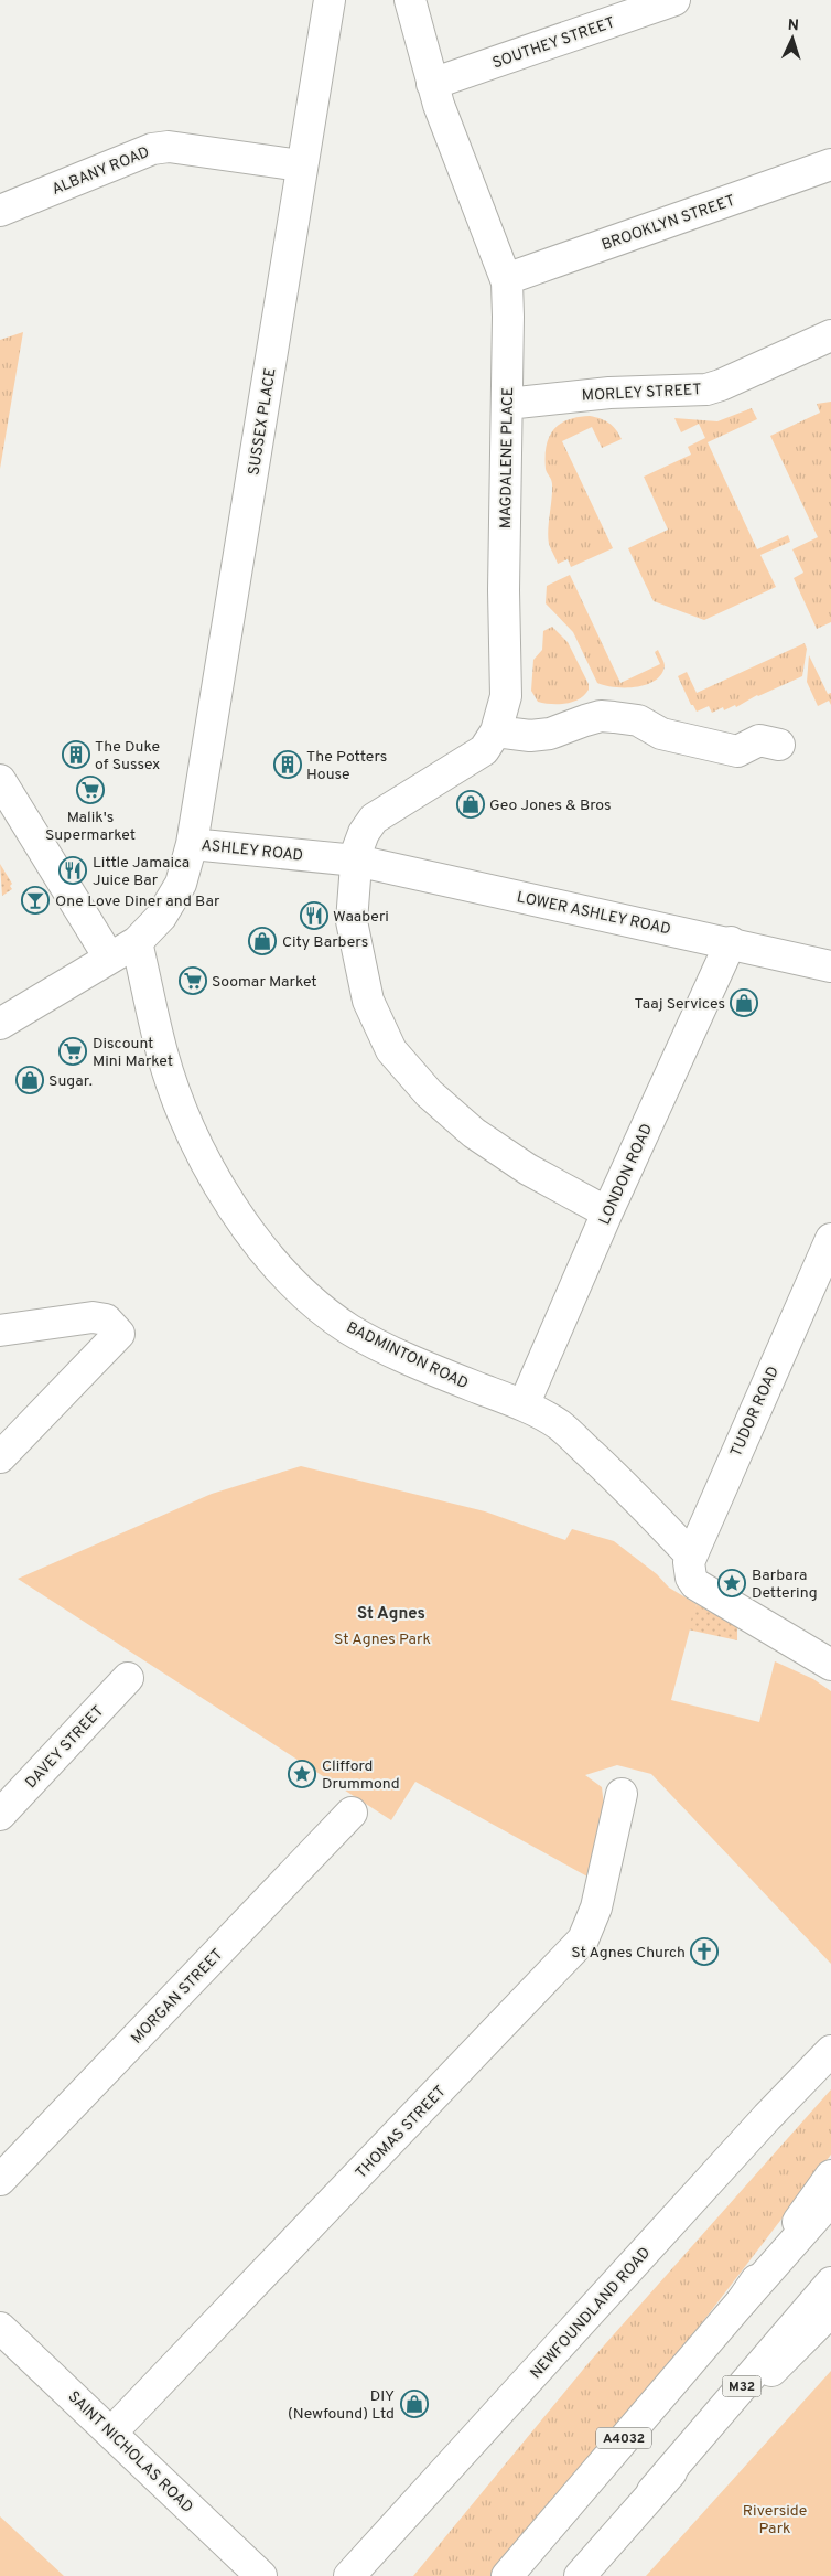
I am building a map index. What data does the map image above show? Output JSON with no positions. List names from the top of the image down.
{
  "streets": {
    "main road": [
      "SOUTHEY STREET",
      "ALBANY ROAD",
      "BROOKLYN STREET",
      "MORLEY STREET",
      "SUSSEX PLACE",
      "MAGDALENE PLACE",
      "ASHLEY ROAD",
      "LOWER ASHLEY ROAD",
      "LONDON ROAD",
      "BADMINTON ROAD",
      "TUDOR ROAD",
      "DAVEY STREET",
      "MORGAN STREET",
      "THOMAS STREET",
      "NEWFOUNDLAND ROAD",
      "M32",
      "A4032",
      "SAINT NICHOLAS ROAD"
    ]
  },
  "crossings": [
    ["SOUTHEY STREET", "MAGDALENE PLACE"],
    ["ALBANY ROAD", "SUSSEX PLACE"],
    ["BROOKLYN STREET", "MAGDALENE PLACE"],
    ["MORLEY STREET", "MAGDALENE PLACE"],
    ["SUSSEX PLACE", "ASHLEY ROAD"],
    ["MAGDALENE PLACE", "ASHLEY ROAD"],
    ["MAGDALENE PLACE", "LOWER ASHLEY ROAD"],
    ["MAGDALENE PLACE", "LONDON ROAD"],
    ["ASHLEY ROAD", "LOWER ASHLEY ROAD"],
    ["ASHLEY ROAD", "BADMINTON ROAD"],
    ["LOWER ASHLEY ROAD", "LONDON ROAD"],
    ["LONDON ROAD", "BADMINTON ROAD"],
    ["BADMINTON ROAD", "TUDOR ROAD"],
    ["THOMAS STREET", "SAINT NICHOLAS ROAD"]
  ],
  "districts": ["St Agnes"],
  "parks": ["St Agnes Park", "Riverside Park"],
  "places": {
    "building": ["The Duke of Sussex", "The Potters House"],
    "supermarket": ["Malik's Supermarket", "Soomar Market", "Discount Mini Market"],
    "shop": [
      "Geo Jones & Bros",
      "City Barbers",
      "Taaj Services",
      "Sugar.",
      "DIY (Newfound) Ltd"
    ],
    "restaurant": ["Little Jamaica Juice Bar", "Waaberi"],
    "bar": ["One Love Diner and Bar"],
    "place": ["Barbara Dettering", "Clifford Drummond"],
    "church": ["St Agnes Church"]
  },
  "north": "top"
}
